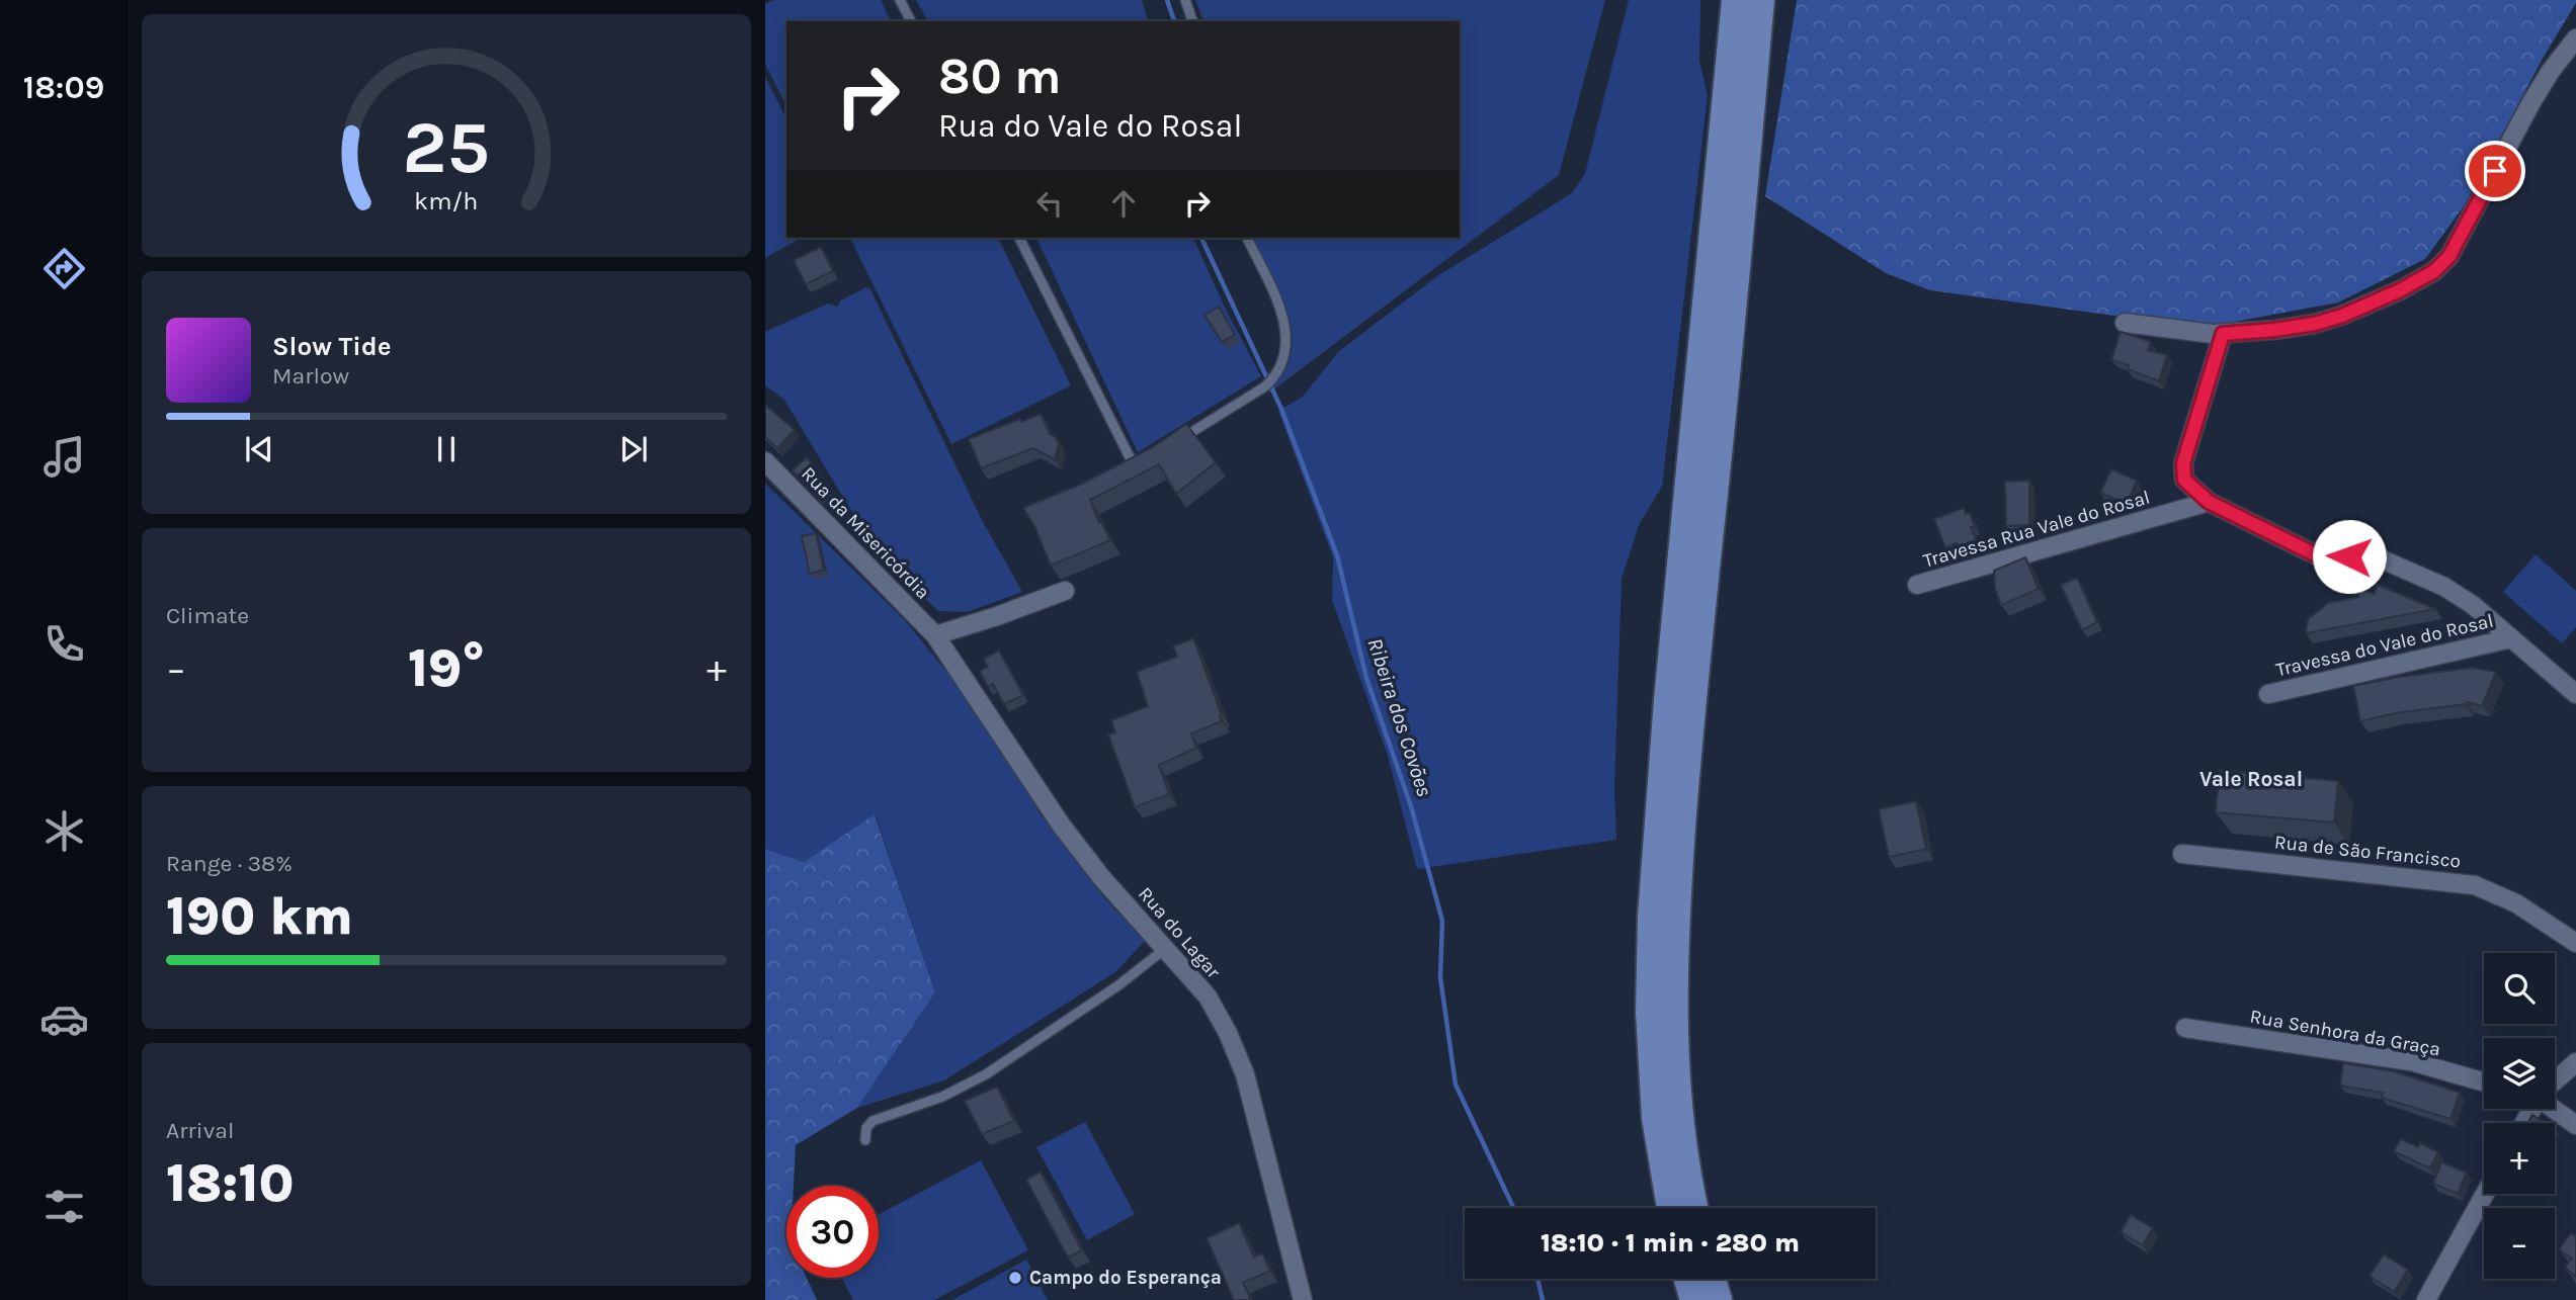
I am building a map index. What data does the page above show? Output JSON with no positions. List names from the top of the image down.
{
  "streets": {
    "street": [
      "Travessa Rua Vale do Rosal",
      "Rua da Misericórdia",
      "Travessa do Vale do Rosal",
      "Rua de São Francisco",
      "Rua do Lagar",
      "Rua Senhora da Graça"
    ]
  },
  "crossings": [
    ["Rua da Misericórdia", "Rua do Lagar"]
  ],
  "districts": ["Vale Rosal"],
  "water": ["Ribeira dos Covões"],
  "places": ["Campo do Esperança"],
  "page": {
    "tabs": "18:09",
    "turn": ["80 m", "Rua do Vale do Rosal"],
    "song": ["Slow Tide", "Marlow"],
    "tile": [
      "Climate",
      ["Range · 38%", "190 km"],
      ["Arrival", "18:10"]
    ],
    "heat": ["−", "19°", "+"],
    "map_buttons": ["+", "−"],
    "limit": "30",
    "trip": "18:10 · 1 min · 280 m",
    "gauge": ["25", "km/h"]
  }
}
